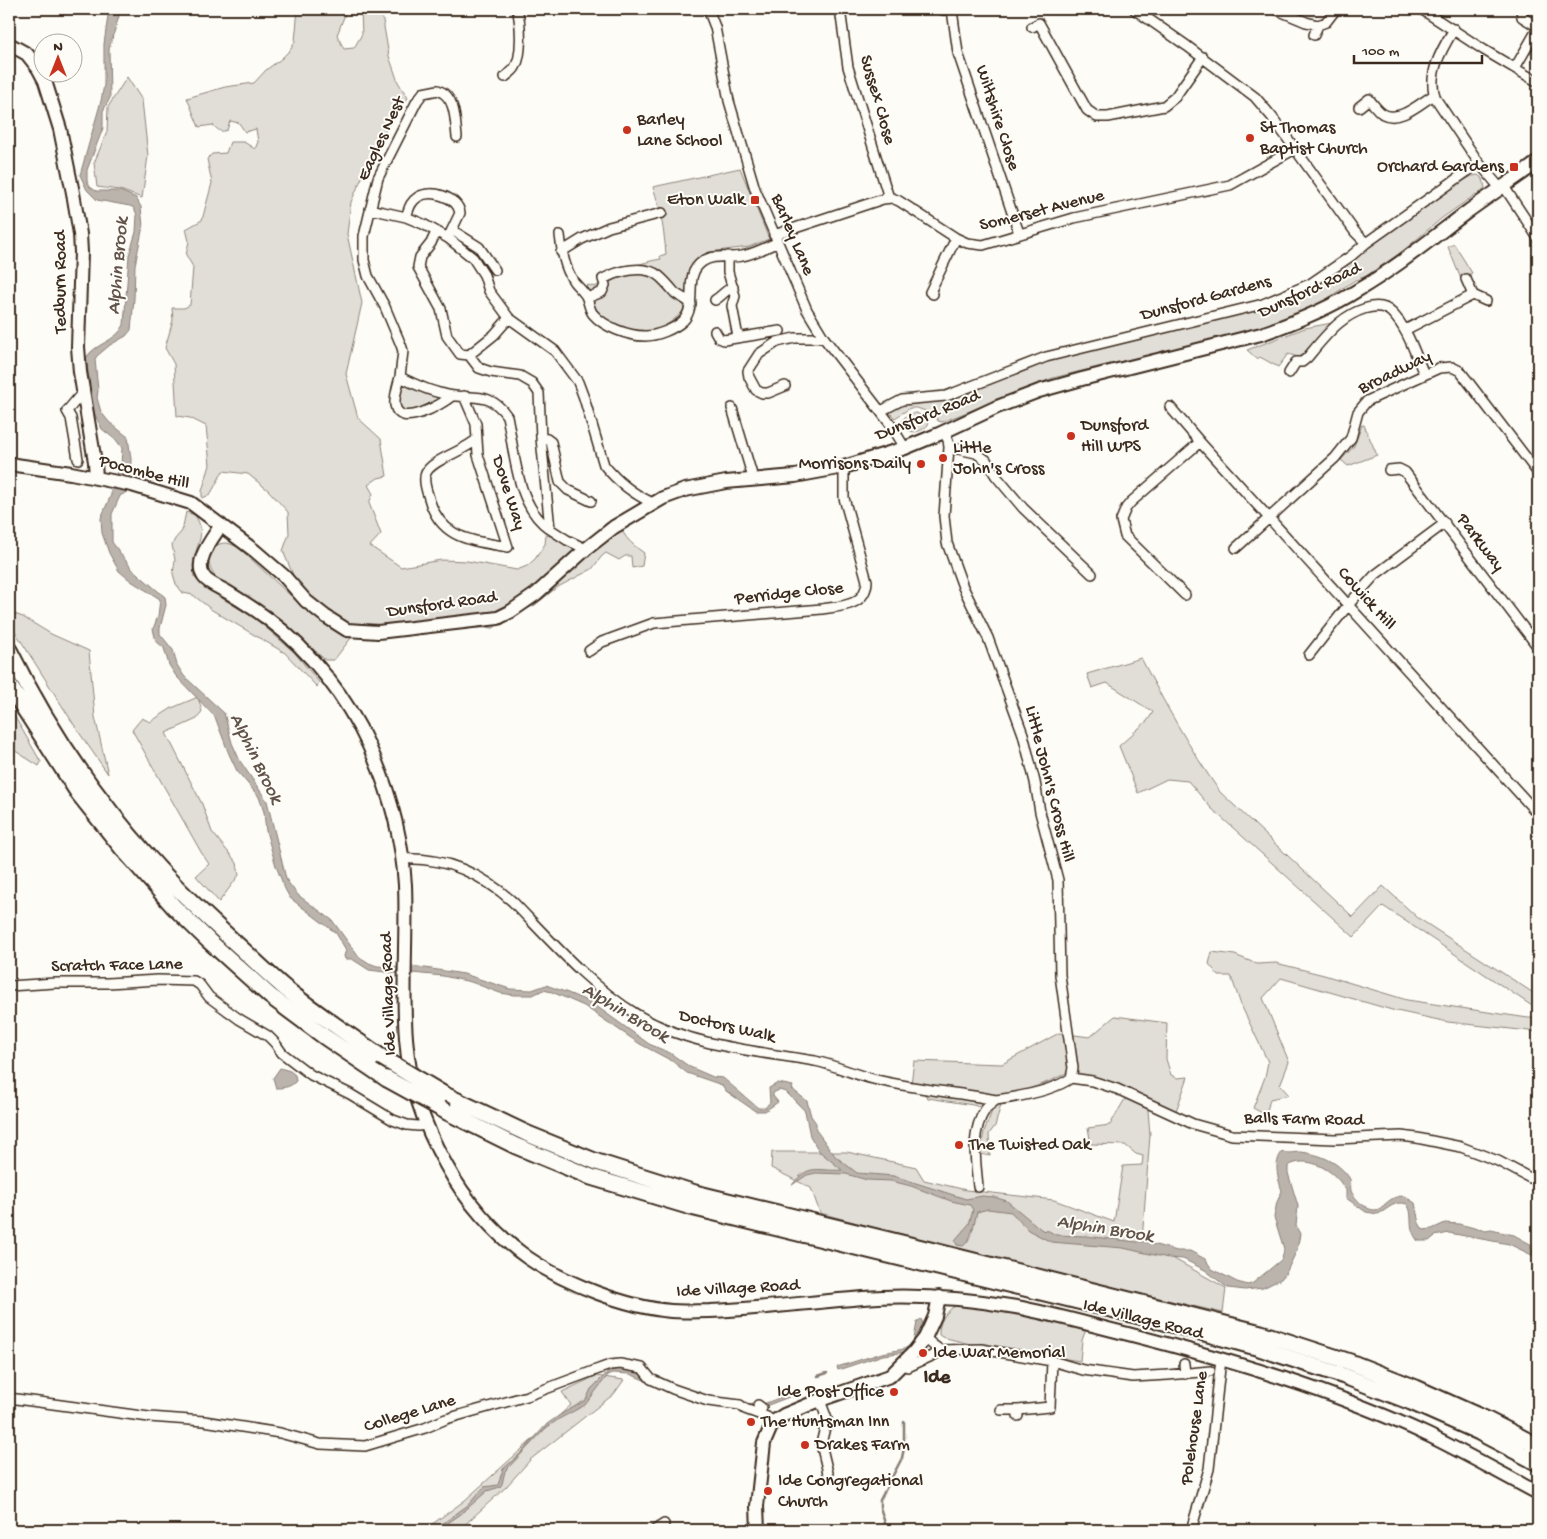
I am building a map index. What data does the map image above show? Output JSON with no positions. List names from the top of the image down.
{
  "streets": {
    "street": [
      "Sussex Close",
      "Wiltshire Close",
      "Eagles Nest",
      "Somerset Avenue",
      "Barley Lane",
      "Tedburn Road",
      "Dunsford Road",
      "Dunsford Gardens",
      "Broadway",
      "Pocombe Hill",
      "Dove Way",
      "Parkway",
      "Perridge Close",
      "Cowick Hill",
      "Little John's Cross Hill",
      "Scratch Face Lane",
      "Ide Village Road",
      "Doctors Walk",
      "Balls Farm Road",
      "College Lane",
      "Polehouse Lane"
    ]
  },
  "crossings": [
    ["Sussex Close", "Somerset Avenue"],
    ["Wiltshire Close", "Somerset Avenue"],
    ["Barley Lane", "Dunsford Road"],
    ["Barley Lane", "Dunsford Gardens"],
    ["Tedburn Road", "Pocombe Hill"],
    ["Dunsford Road", "Pocombe Hill"],
    ["Dunsford Road", "Perridge Close"],
    ["Dunsford Road", "Little John's Cross Hill"],
    ["Broadway", "Cowick Hill"],
    ["Pocombe Hill", "Ide Village Road"],
    ["Little John's Cross Hill", "Balls Farm Road"],
    ["Scratch Face Lane", "Ide Village Road"],
    ["Ide Village Road", "Doctors Walk"],
    ["Ide Village Road", "Polehouse Lane"]
  ],
  "districts": ["Ide"],
  "water": ["Alphin Brook"],
  "places": {
    "other": [
      "Barley Lane School",
      "St Thomas Baptist Church",
      "Dunsford Hill WPS",
      "Little John's Cross",
      "Morrisons Daily",
      "The Twisted Oak",
      "Ide War Memorial",
      "Ide Post Office",
      "The Huntsman Inn",
      "Drakes Farm",
      "Ide Congregational Church"
    ],
    "transit": ["Orchard Gardens", "Eton Walk"]
  },
  "scale_bar": "100 m",
  "north": "top"
}
